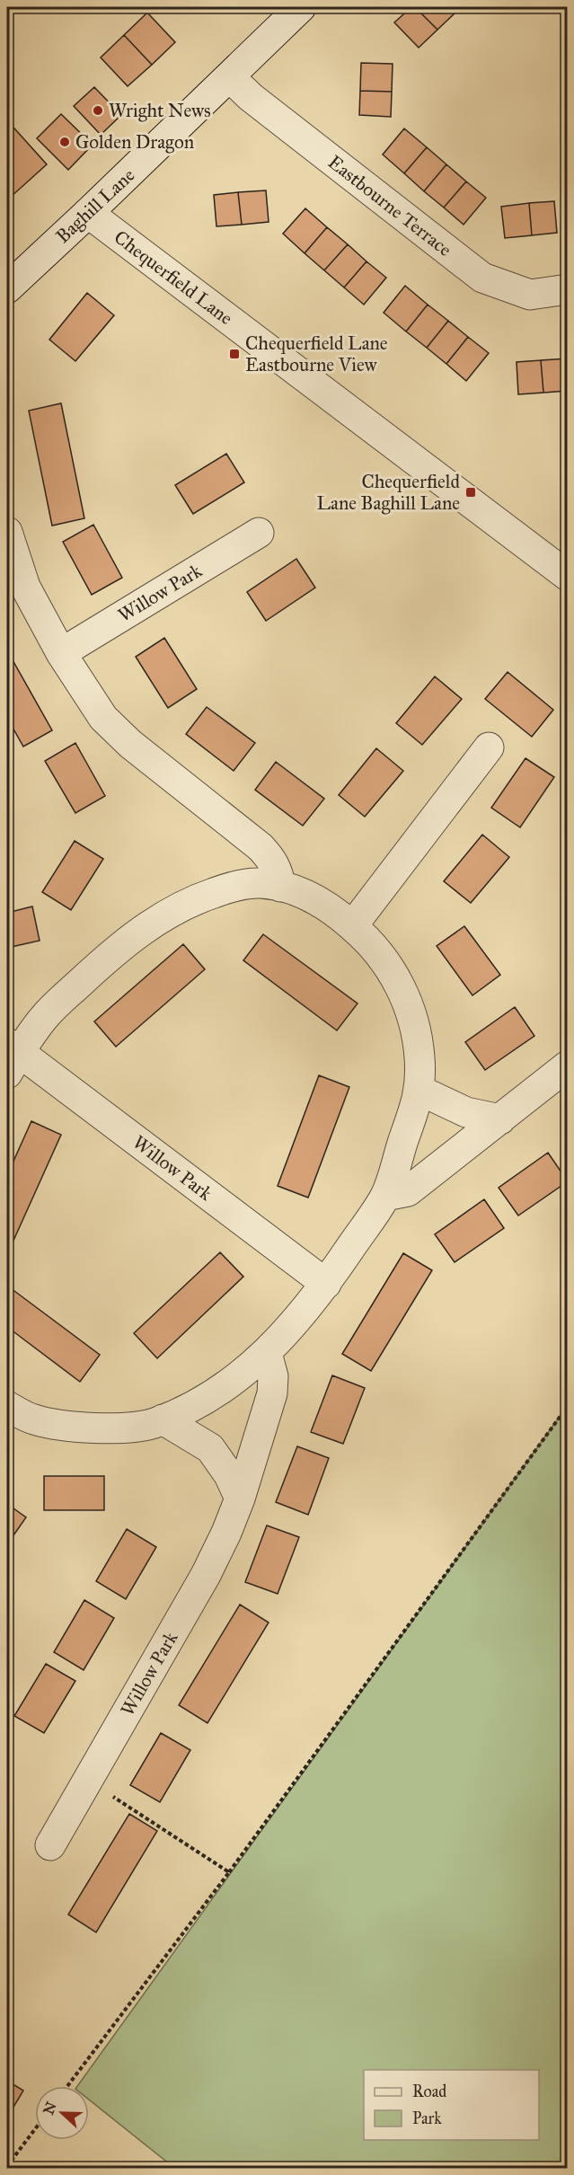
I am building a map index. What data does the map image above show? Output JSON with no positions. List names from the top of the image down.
{
  "streets": {
    "street": [
      "Baghill Lane",
      "Eastbourne Terrace",
      "Chequerfield Lane",
      "Willow Park"
    ]
  },
  "crossings": [
    ["Baghill Lane", "Eastbourne Terrace"],
    ["Baghill Lane", "Chequerfield Lane"]
  ],
  "places": {
    "other": ["Wright News", "Golden Dragon"],
    "transit": ["Chequerfield Lane Eastbourne View", "Chequerfield Lane Baghill Lane"]
  },
  "legend": ["Road", "Park"],
  "north": "left"
}
